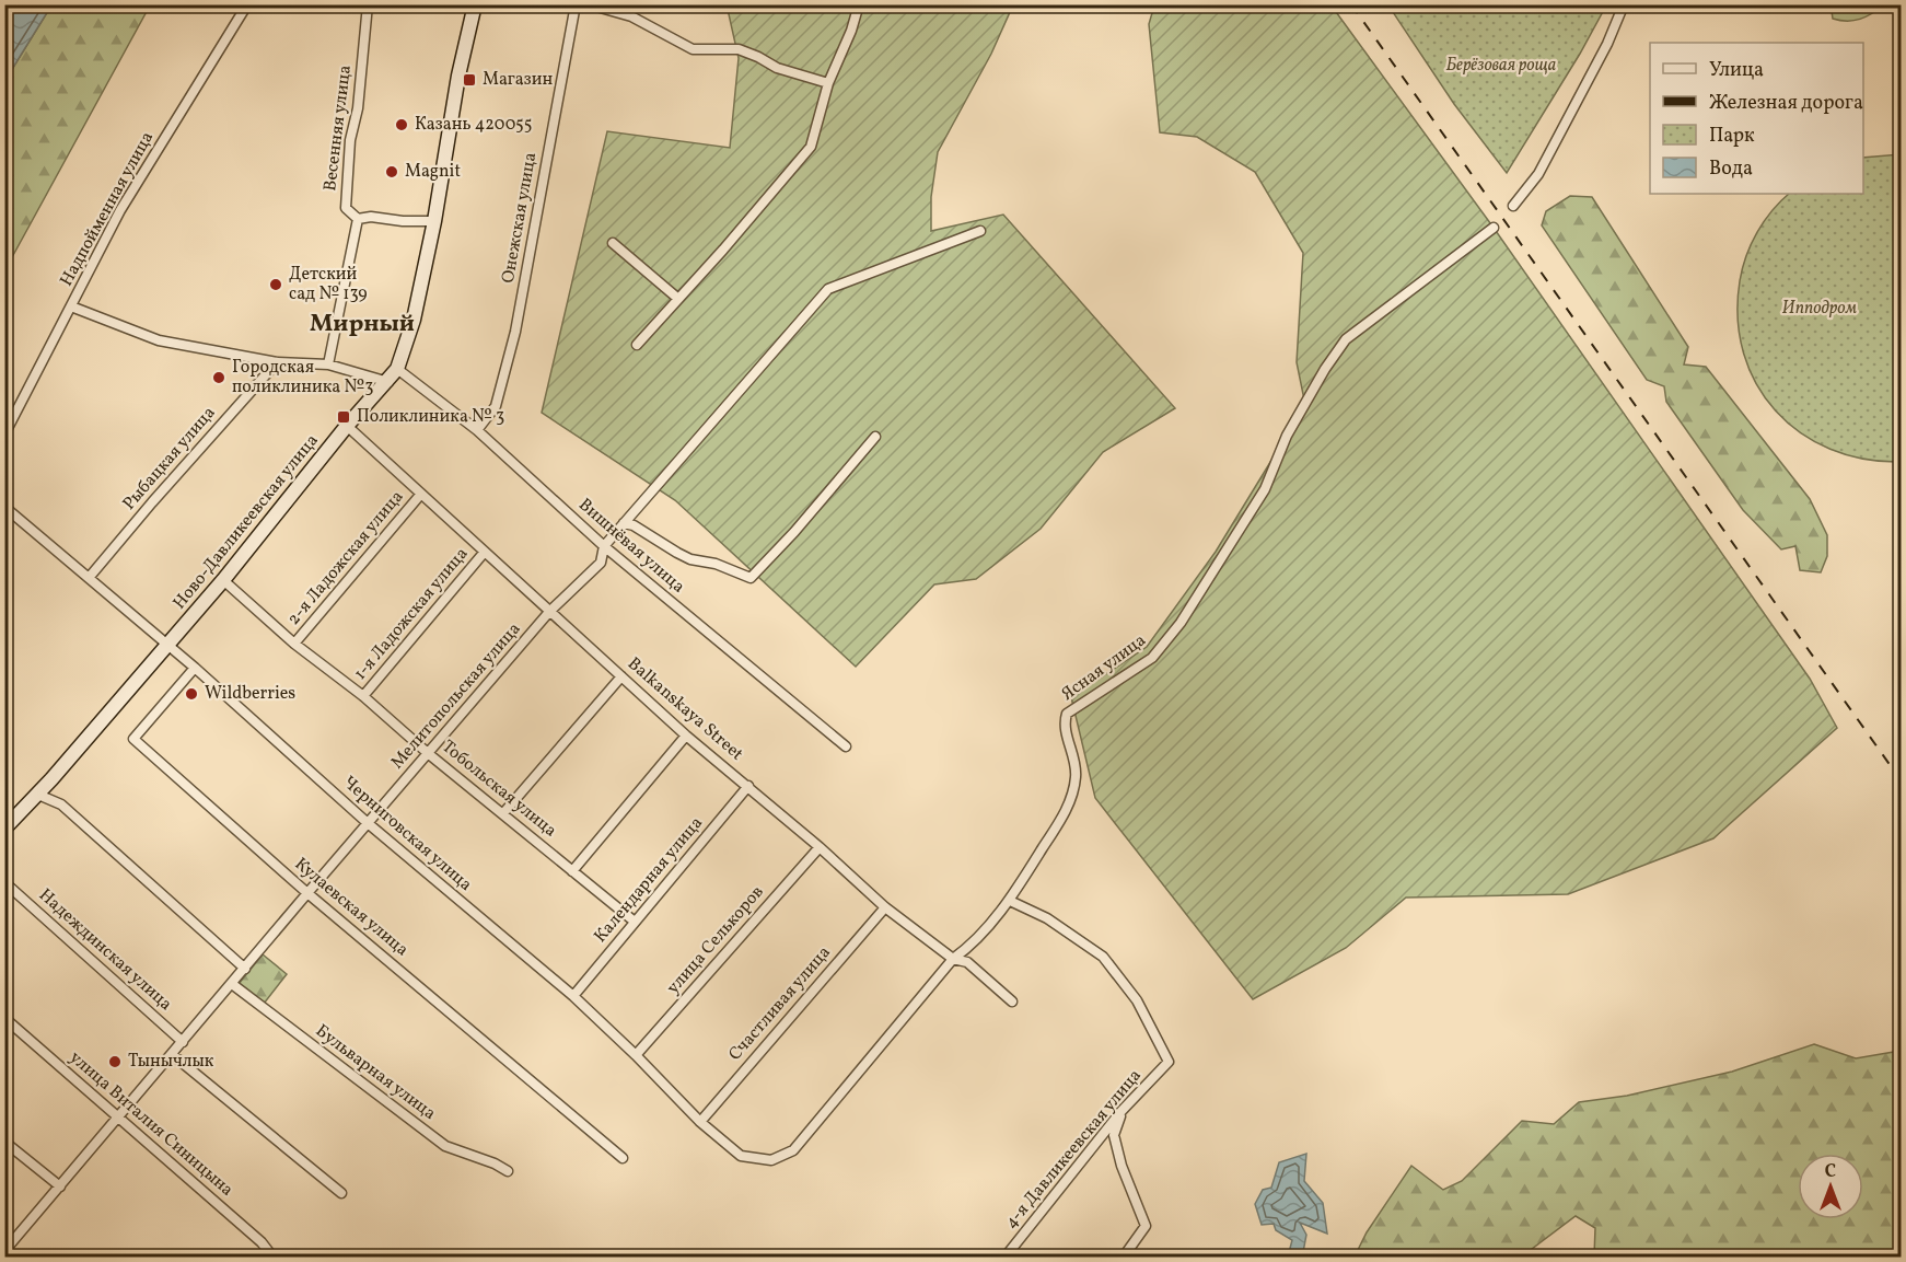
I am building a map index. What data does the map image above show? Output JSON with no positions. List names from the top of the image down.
{
  "streets": {
    "street": [
      "Весенняя улица",
      "Надпойменная улица",
      "Онежская улица",
      "Рыбацкая улица",
      "Ново-Давликеевская улица",
      "Вишнёвая улица",
      "2-я Ладожская улица",
      "1-я Ладожская улица",
      "Ясная улица",
      "Мелитопольская улица",
      "Balkanskaya Street",
      "Тобольская улица",
      "Черниговская улица",
      "Календарная улица",
      "Кулаевская улица",
      "улица Селькоров",
      "Надеждинская улица",
      "Счастливая улица",
      "Бульварная улица",
      "улица Виталия Синицына",
      "4-я Давликеевская улица"
    ]
  },
  "crossings": [
    ["Онежская улица", "Вишнёвая улица"],
    ["Рыбацкая улица", "Черниговская улица"],
    ["Ново-Давликеевская улица", "Вишнёвая улица"],
    ["Ново-Давликеевская улица", "Balkanskaya Street"],
    ["Ново-Давликеевская улица", "Тобольская улица"],
    ["Ново-Давликеевская улица", "Черниговская улица"],
    ["Вишнёвая улица", "Мелитопольская улица"],
    ["2-я Ладожская улица", "Balkanskaya Street"],
    ["2-я Ладожская улица", "Тобольская улица"],
    ["1-я Ладожская улица", "Balkanskaya Street"],
    ["1-я Ладожская улица", "Тобольская улица"],
    ["Ясная улица", "Balkanskaya Street"],
    ["Ясная улица", "Черниговская улица"],
    ["Ясная улица", "4-я Давликеевская улица"],
    ["Мелитопольская улица", "Balkanskaya Street"],
    ["Мелитопольская улица", "Тобольская улица"],
    ["Мелитопольская улица", "Черниговская улица"],
    ["Мелитопольская улица", "Кулаевская улица"],
    ["Мелитопольская улица", "Надеждинская улица"],
    ["Мелитопольская улица", "Бульварная улица"],
    ["Мелитопольская улица", "улица Виталия Синицына"],
    ["Balkanskaya Street", "Календарная улица"],
    ["Balkanskaya Street", "улица Селькоров"],
    ["Balkanskaya Street", "Счастливая улица"],
    ["Тобольская улица", "Календарная улица"],
    ["Черниговская улица", "Календарная улица"],
    ["Черниговская улица", "Кулаевская улица"],
    ["Черниговская улица", "улица Селькоров"],
    ["Черниговская улица", "Счастливая улица"]
  ],
  "districts": ["Мирный"],
  "parks": ["Берёзовая роща", "Ипподром"],
  "places": {
    "transit": ["Магазин", "Поликлиника № 3"],
    "other": [
      "Казань 420055",
      "Magnit",
      "Детский сад № 139",
      "Городская поликлиника №3",
      "Wildberries",
      "Тынычлык"
    ]
  },
  "legend": [
    "Улица",
    "Железная дорога",
    "Парк",
    "Вода"
  ],
  "north": "top"
}
